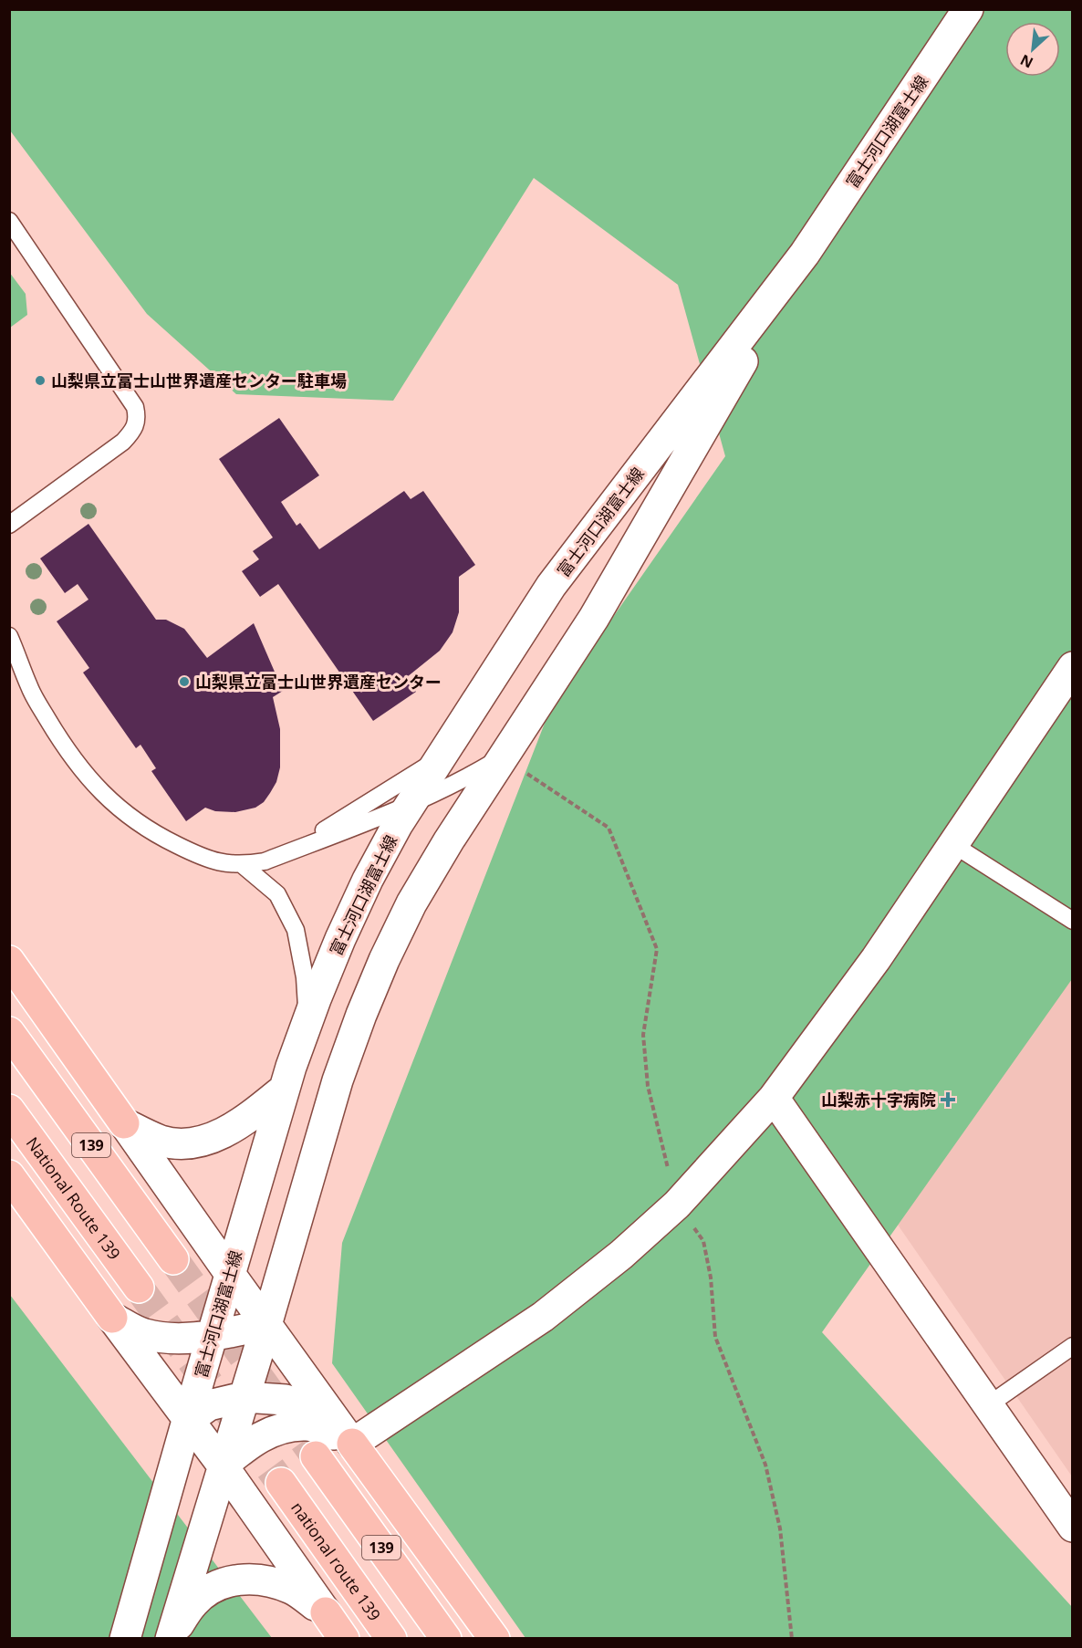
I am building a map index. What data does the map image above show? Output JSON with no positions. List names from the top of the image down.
{
  "streets": {
    "highway": ["139", "National Route 139", "national route 139"],
    "main road": ["富士河口湖富士線"]
  },
  "places": {
    "other": ["山梨県立富士山世界遺産センター駐車場", "山梨県立富士山世界遺産センター"],
    "health": ["山梨赤十字病院"]
  },
  "north": "bottom left"
}
